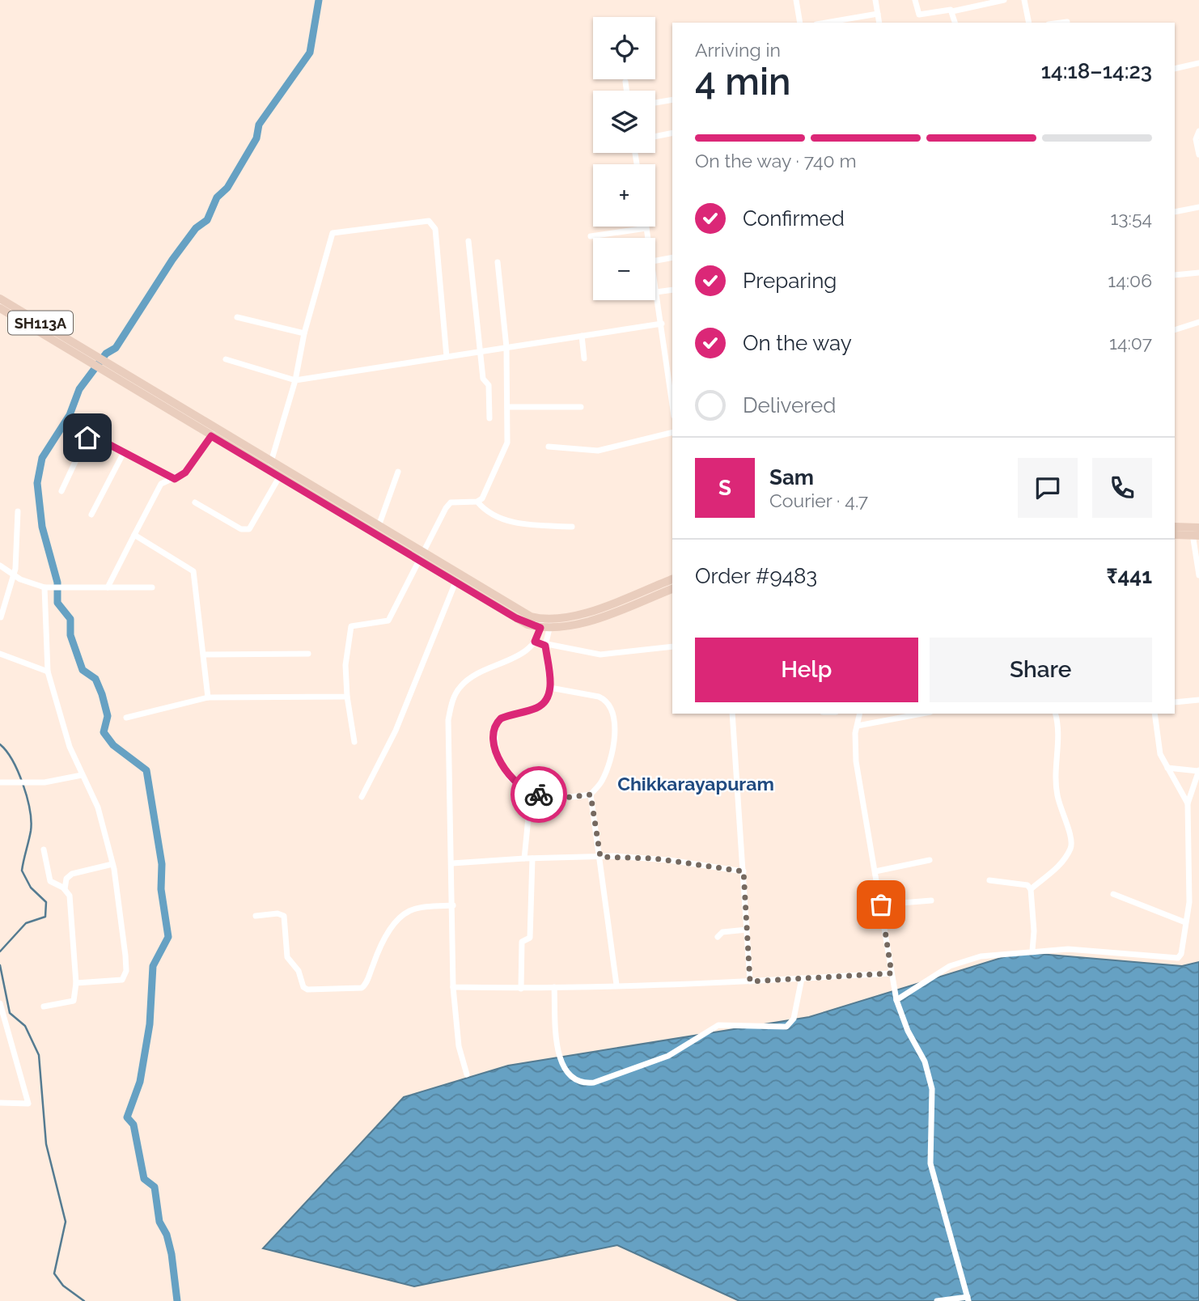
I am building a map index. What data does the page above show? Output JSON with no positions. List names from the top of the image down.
{
  "streets": {
    "main road": ["SH113A"]
  },
  "districts": ["Chikkarayapuram"],
  "page": {
    "map_buttons": ["+", "−"],
    "heading": ["4 min", "Arriving in", "14:18–14:23"],
    "panel": [
      "Sam",
      "Courier · 4.7",
      "Order #9483",
      "₹441"
    ],
    "bar": "On the way · 740 m",
    "list": [
      ["Confirmed", "13:54"],
      ["Preparing", "14:06"],
      ["On the way", "14:07"],
      "Delivered"
    ],
    "round": "S",
    "buttons": ["Help", "Share"]
  }
}
